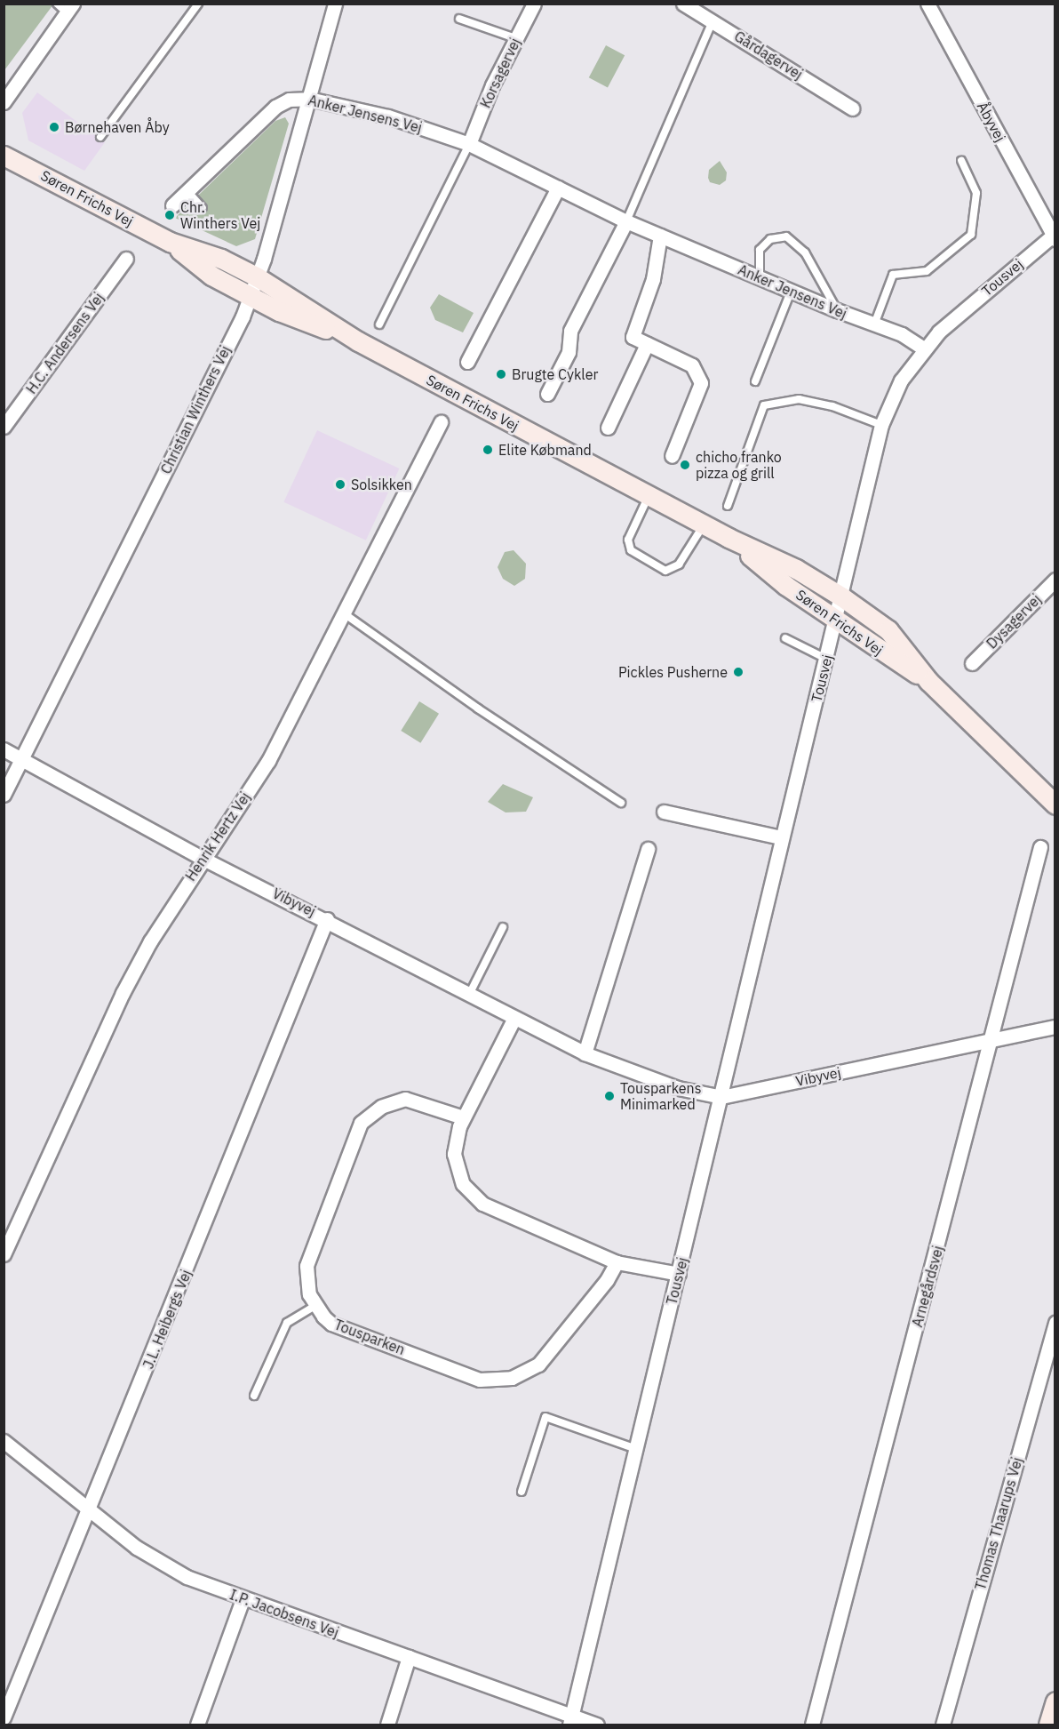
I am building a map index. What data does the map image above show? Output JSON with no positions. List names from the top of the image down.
{
  "streets": {
    "street": [
      "Gårdagervej",
      "Korsagervej",
      "Anker Jensens Vej",
      "Åbyvej",
      "Søren Frichs Vej",
      "Tousvej",
      "H.C. Andersens Vej",
      "Christian Winthers Vej",
      "Dysagervej",
      "Henrik Hertz Vej",
      "Vibyvej",
      "Arnegårdsvej",
      "J.L. Heibergs Vej",
      "Tousparken",
      "Thomas Thaarups Vej",
      "I.P. Jacobsens Vej"
    ]
  },
  "crossings": [
    ["Korsagervej", "Anker Jensens Vej"],
    ["Anker Jensens Vej", "Tousvej"],
    ["Anker Jensens Vej", "Christian Winthers Vej"],
    ["Åbyvej", "Tousvej"],
    ["Søren Frichs Vej", "Tousvej"],
    ["Søren Frichs Vej", "Christian Winthers Vej"],
    ["Tousvej", "Vibyvej"],
    ["Tousvej", "I.P. Jacobsens Vej"],
    ["Christian Winthers Vej", "Vibyvej"],
    ["Henrik Hertz Vej", "Vibyvej"],
    ["Vibyvej", "Arnegårdsvej"],
    ["Vibyvej", "J.L. Heibergs Vej"],
    ["J.L. Heibergs Vej", "I.P. Jacobsens Vej"]
  ],
  "places": [
    "Børnehaven Åby",
    "Chr. Winthers Vej",
    "Brugte Cykler",
    "Elite Købmand",
    "chicho franko pizza og grill",
    "Solsikken",
    "Pickles Pusherne",
    "Tousparkens Minimarked"
  ]
}
